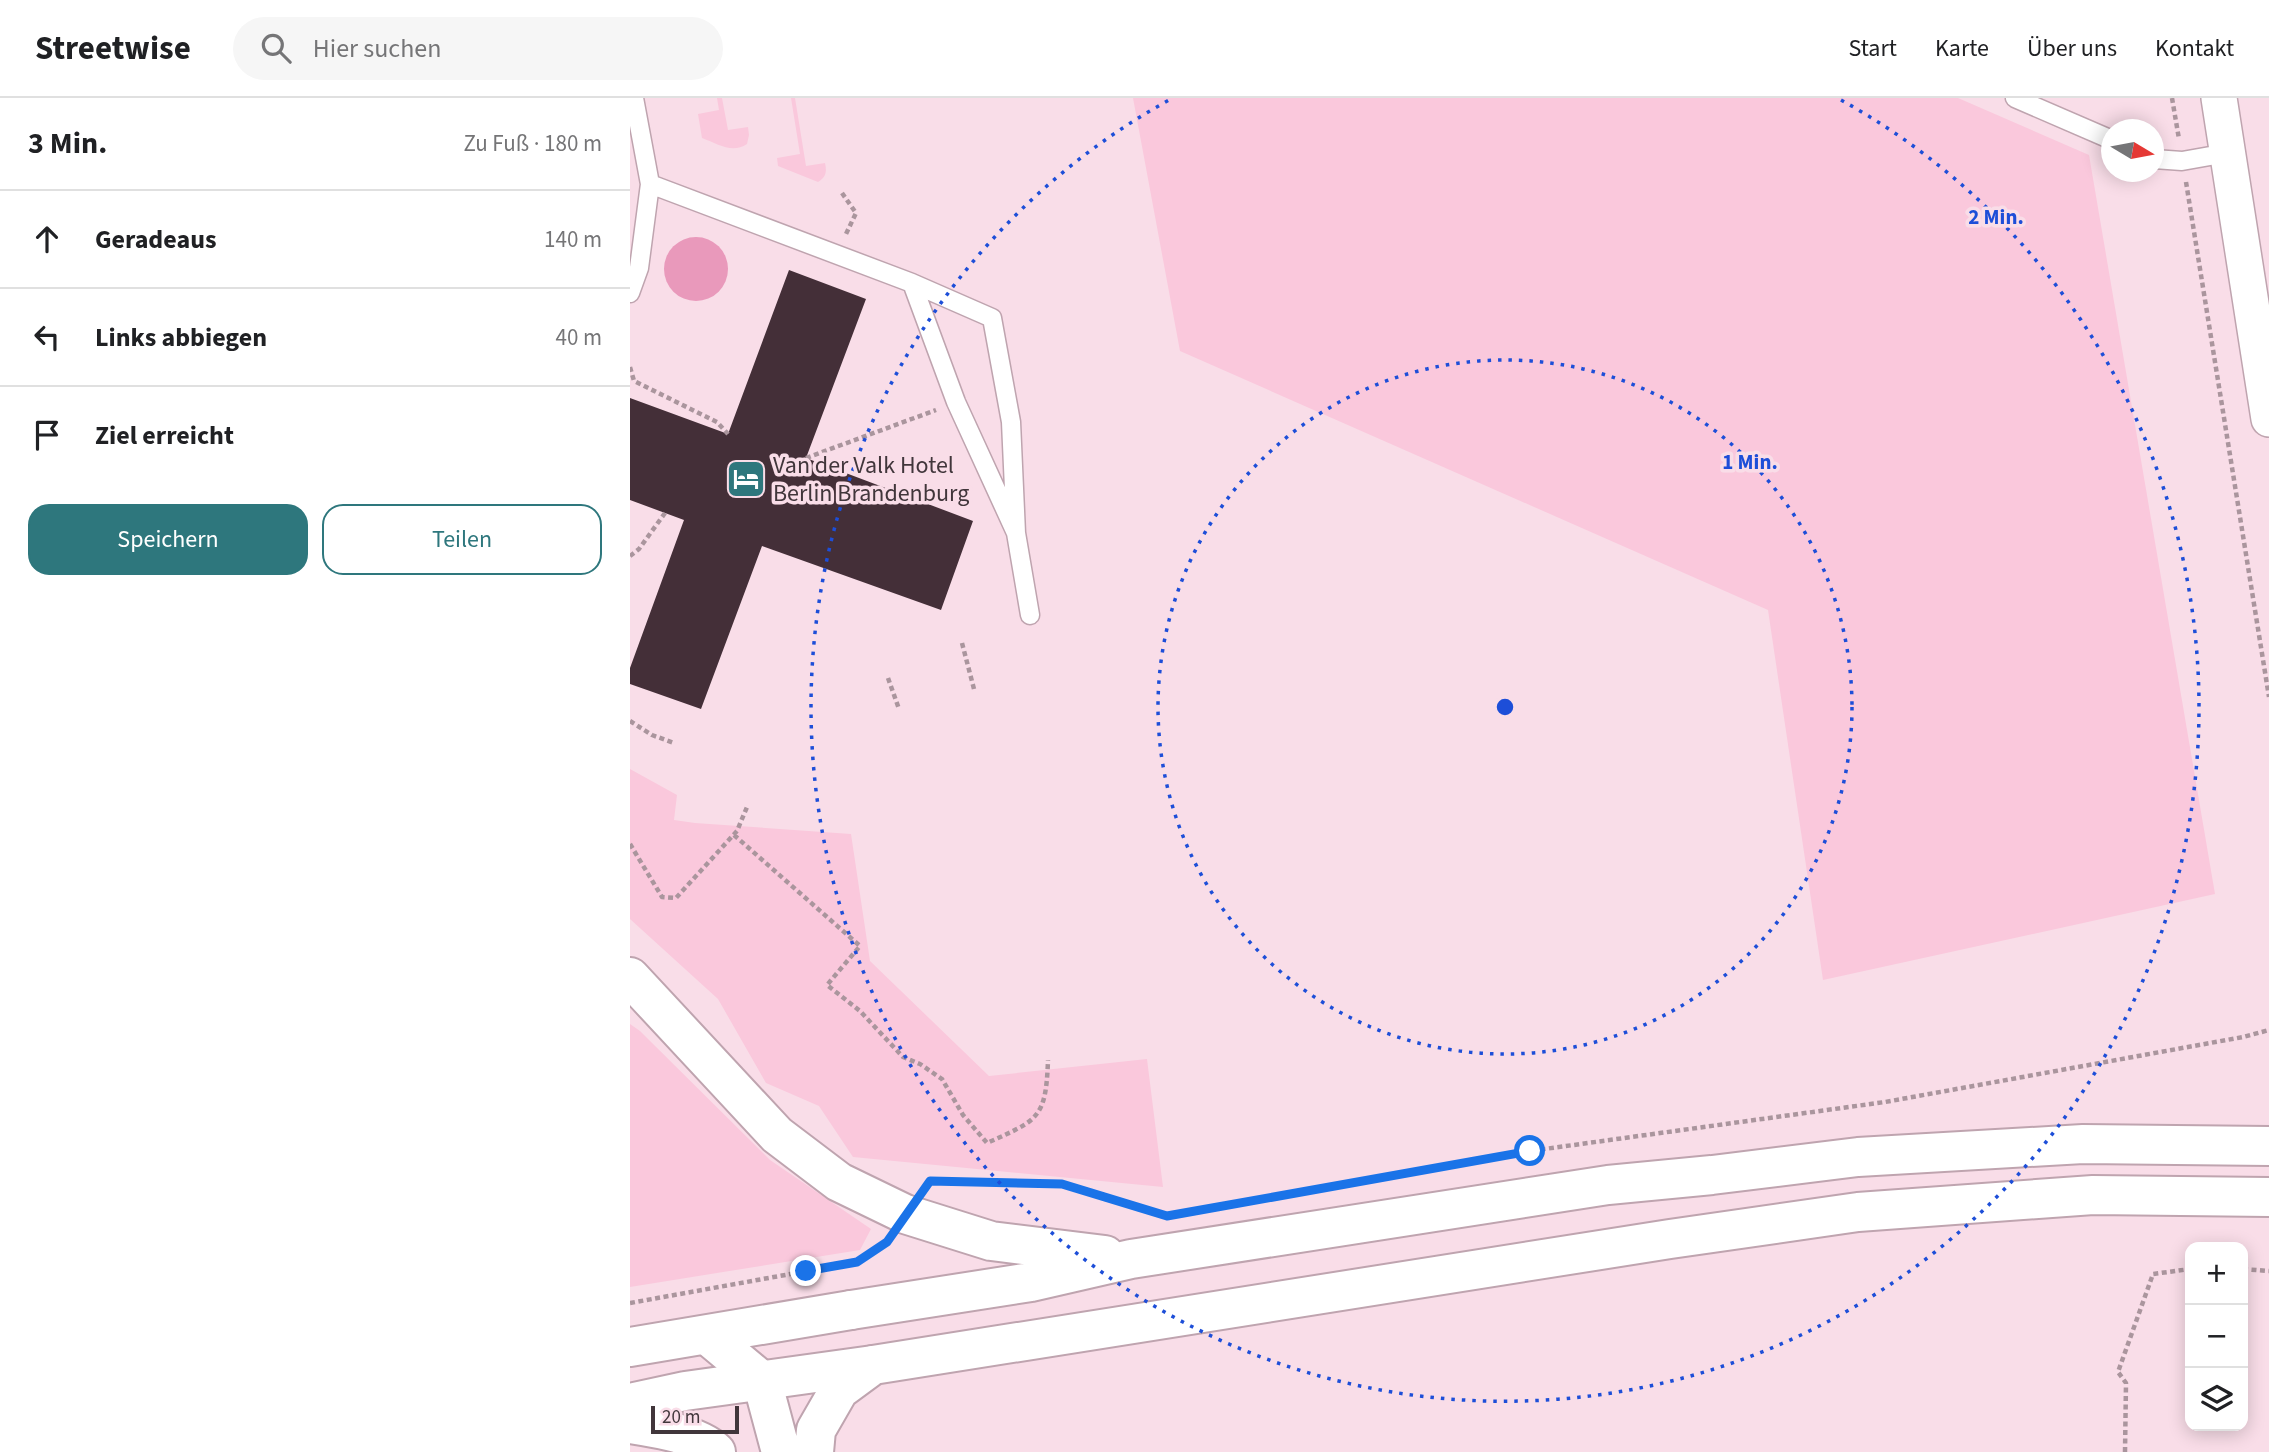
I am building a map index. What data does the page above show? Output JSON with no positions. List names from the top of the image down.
{
  "places": {
    "hotel": ["Van der Valk Hotel Berlin Brandenburg"]
  },
  "scale_bar": "20 m",
  "north": "right",
  "page": {
    "header": "Streetwise",
    "search": "Hier suchen",
    "nav": [
      "Start",
      "Karte",
      "Über uns",
      "Kontakt"
    ],
    "heading": ["3 Min.", "Zu Fuß · 180 m"],
    "list": [
      ["Geradeaus", "140 m"],
      ["Links abbiegen", "40 m"],
      "Ziel erreicht"
    ],
    "buttons": ["Speichern", "Teilen"],
    "map_buttons": ["+", "−"],
    "scale": "20 m"
  },
  "rings": ["2 Min.", "1 Min."]
}
